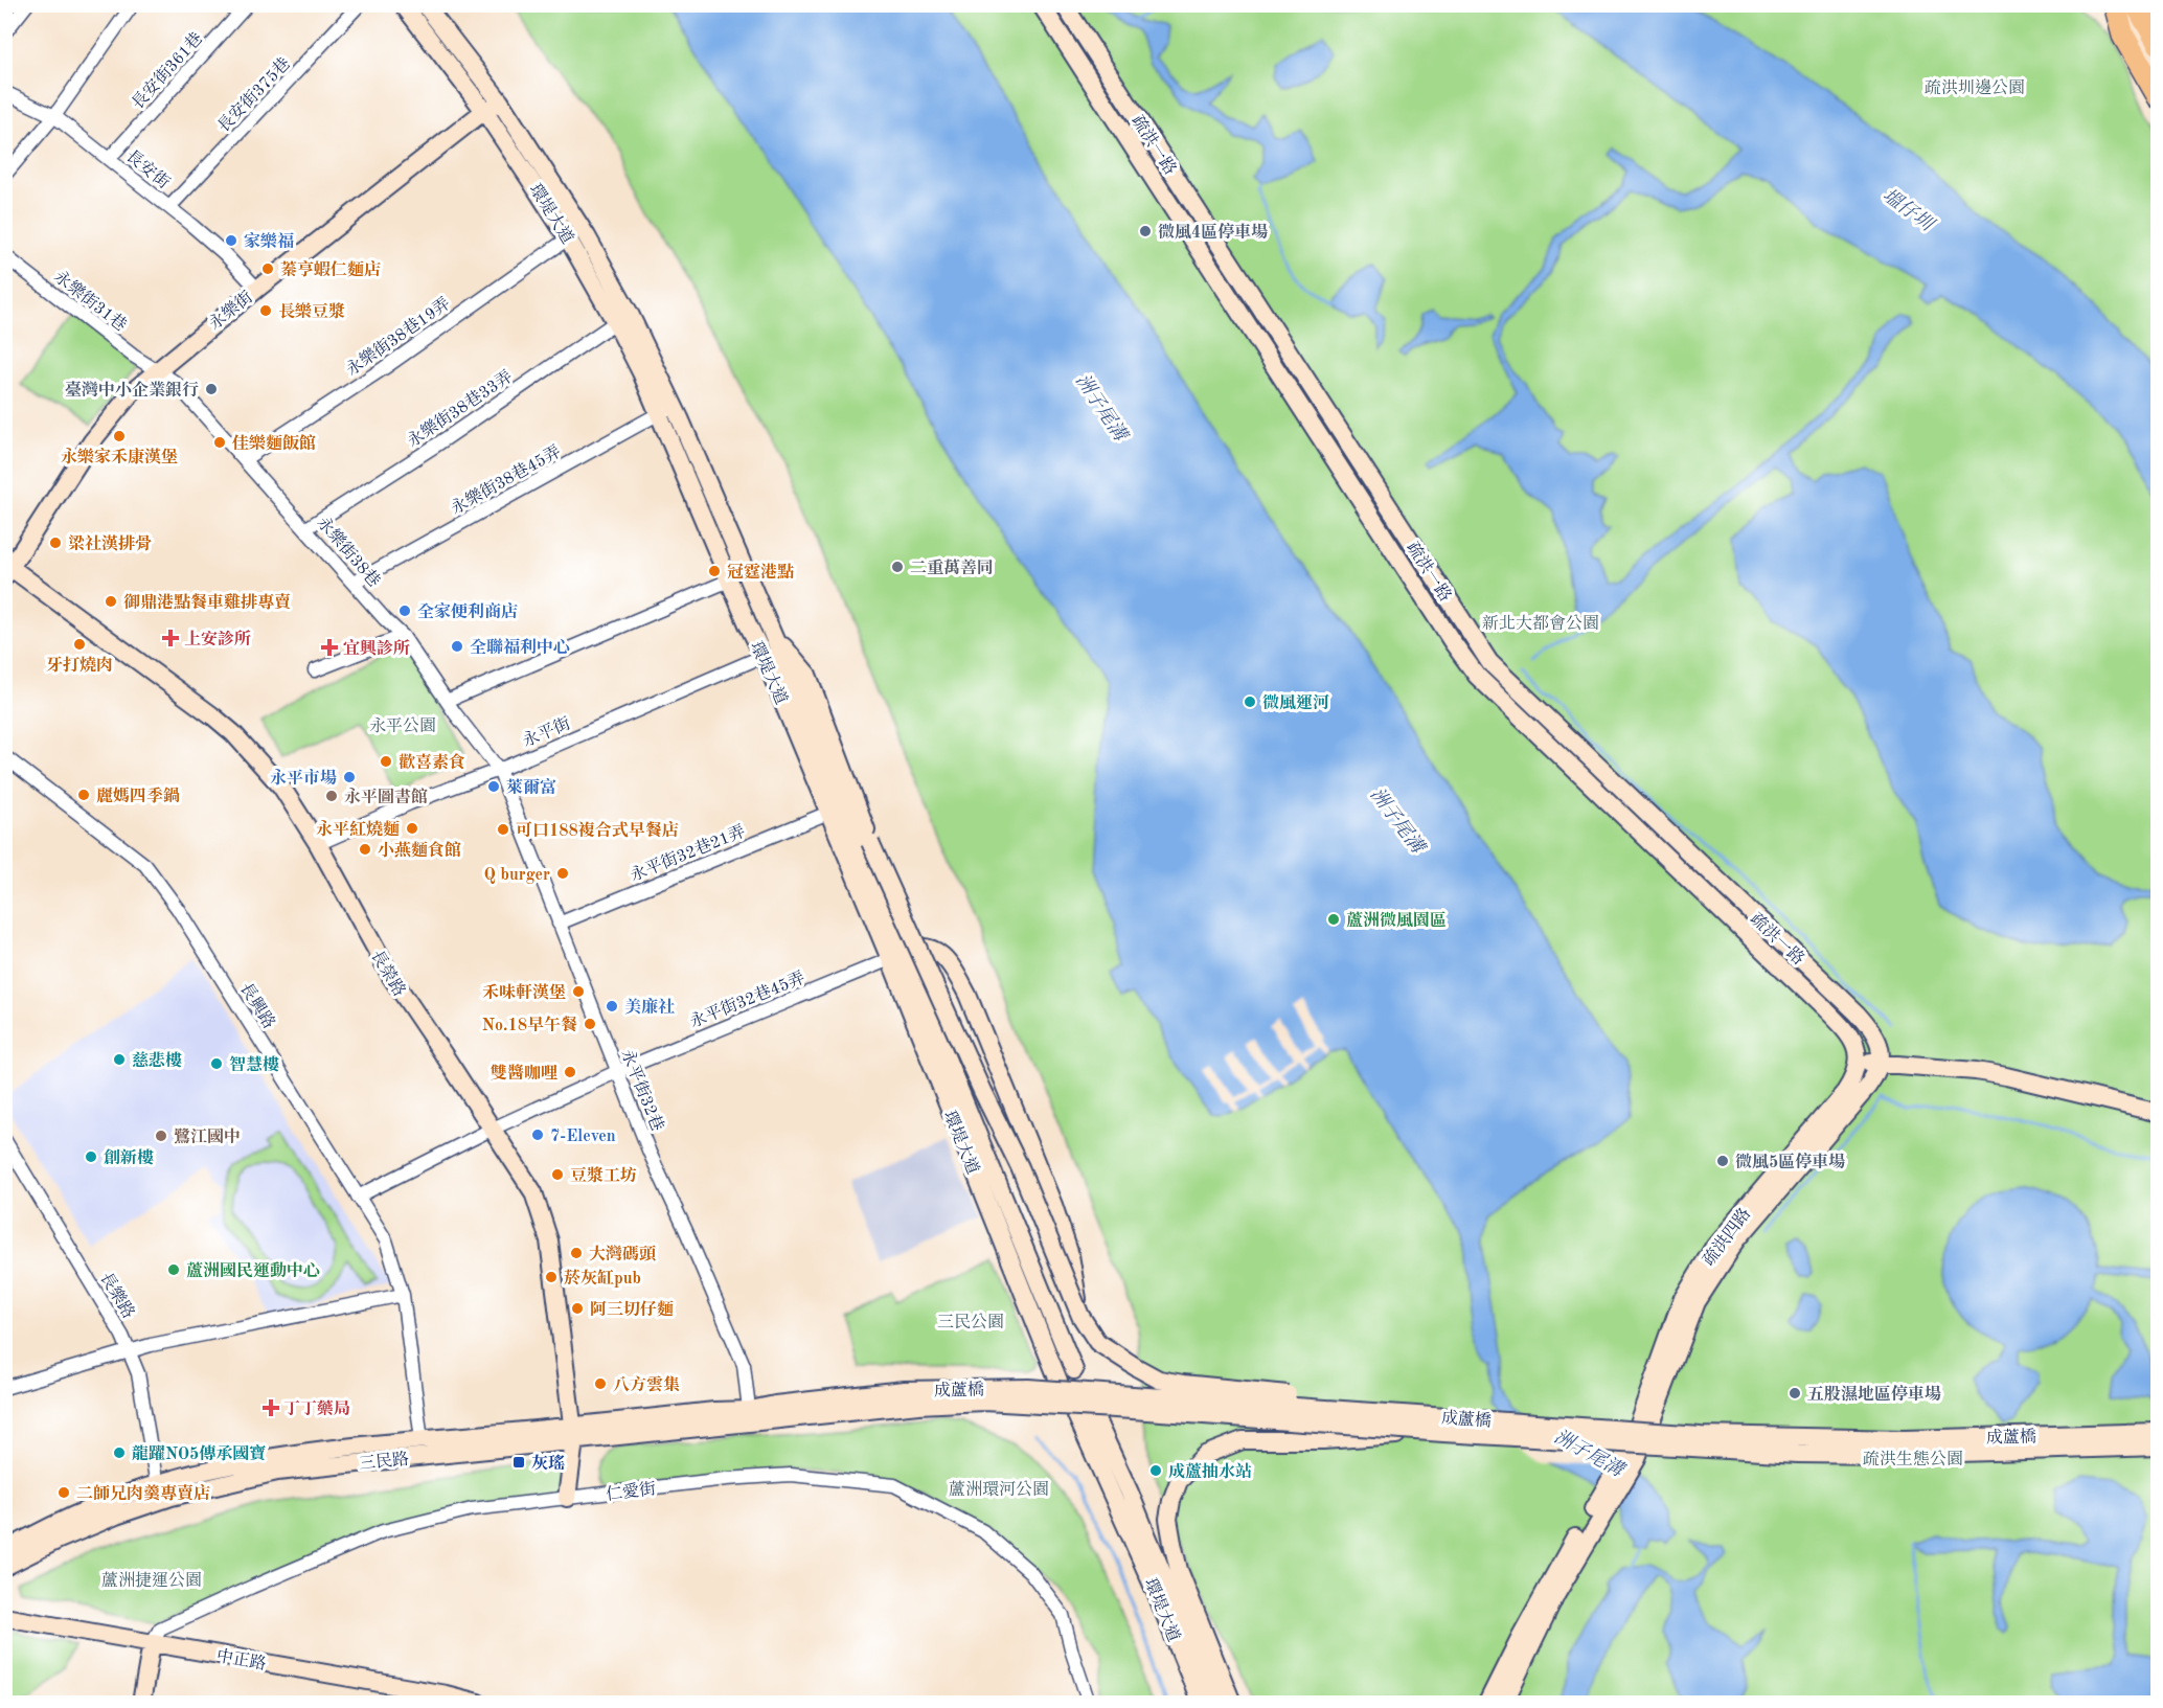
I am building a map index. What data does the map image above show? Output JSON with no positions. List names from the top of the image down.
{
  "streets": {
    "street": [
      "長安街361巷",
      "長安街375巷",
      "疏洪一路",
      "長安街",
      "環堤大道",
      "永樂街31巷",
      "永樂街",
      "永樂街38巷19弄",
      "永樂街38巷33弄",
      "永樂街38巷45弄",
      "永樂街38巷",
      "永平街",
      "永平街32巷21弄",
      "長榮路",
      "永平街32巷45弄",
      "長興路",
      "永平街32巷",
      "疏洪四路",
      "長樂路",
      "成蘆橋",
      "三民路",
      "仁愛街",
      "中正路"
    ]
  },
  "crossings": [
    ["長安街361巷", "長安街"],
    ["長安街375巷", "長安街"],
    ["疏洪一路", "疏洪四路"],
    ["長安街", "永樂街"],
    ["環堤大道", "永樂街"],
    ["環堤大道", "永樂街38巷19弄"],
    ["環堤大道", "永樂街38巷33弄"],
    ["環堤大道", "永樂街38巷45弄"],
    ["環堤大道", "永平街"],
    ["環堤大道", "永平街32巷21弄"],
    ["環堤大道", "永平街32巷45弄"],
    ["永樂街31巷", "永樂街"],
    ["永樂街31巷", "永樂街38巷"],
    ["永樂街", "永樂街38巷"],
    ["永樂街", "長榮路"],
    ["永樂街38巷19弄", "永樂街38巷"],
    ["永樂街38巷33弄", "永樂街38巷"],
    ["永樂街38巷45弄", "永樂街38巷"],
    ["永樂街38巷", "永平街"],
    ["永樂街38巷", "永平街32巷"],
    ["永平街", "長榮路"],
    ["永平街", "永平街32巷"],
    ["永平街32巷21弄", "永平街32巷"],
    ["長榮路", "永平街32巷45弄"],
    ["長榮路", "三民路"],
    ["長榮路", "仁愛街"],
    ["永平街32巷45弄", "長興路"],
    ["永平街32巷45弄", "永平街32巷"],
    ["長興路", "三民路"],
    ["永平街32巷", "三民路"],
    ["長樂路", "三民路"],
    ["成蘆橋", "三民路"],
    ["仁愛街", "中正路"]
  ],
  "water": ["塭仔圳", "洲子尾溝"],
  "parks": [
    "疏洪圳邊公園",
    "新北大都會公園",
    "永平公園",
    "三民公園",
    "疏洪生態公園",
    "蘆洲環河公園",
    "蘆洲捷運公園"
  ],
  "places": {
    "other": [
      "微風4區停車場",
      "家樂福",
      "蓁亨蝦仁麵店",
      "長樂豆漿",
      "臺灣中小企業銀行",
      "永樂家禾康漢堡",
      "佳樂麵飯館",
      "梁社漢排骨",
      "二重萬善同",
      "冠霆港點",
      "御鼎港點餐車雞排專賣",
      "全家便利商店",
      "牙打燒肉",
      "全聯福利中心",
      "微風運河",
      "歡喜素食",
      "永平市場",
      "萊爾富",
      "麗媽四季鍋",
      "永平圖書館",
      "永平紅燒麵",
      "可口188複合式早餐店",
      "小燕麵食館",
      "Q burger",
      "蘆洲微風園區",
      "禾味軒漢堡",
      "美廉社",
      "No.18早午餐",
      "慈悲樓",
      "智慧樓",
      "雙醬咖哩",
      "7-Eleven",
      "鷺江國中",
      "創新樓",
      "微風5區停車場",
      "豆漿工坊",
      "大灣碼頭",
      "蘆洲國民運動中心",
      "菸灰缸pub",
      "阿三切仔麵",
      "八方雲集",
      "五股濕地區停車場",
      "龍躍NO5傳承國寶",
      "成蘆抽水站",
      "二師兄肉羹專賣店"
    ],
    "health": ["上安診所", "宜興診所", "丁丁藥局"],
    "transit": ["灰瑤"]
  }
}
